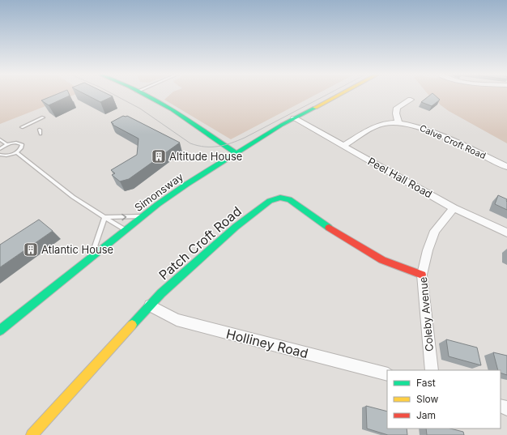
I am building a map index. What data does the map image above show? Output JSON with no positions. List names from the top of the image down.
{
  "streets": {
    "street": [
      "Calve Croft Road",
      "Peel Hall Road",
      "Simonsway",
      "Patch Croft Road",
      "Coleby Avenue",
      "Holliney Road"
    ]
  },
  "crossings": [
    ["Calve Croft Road", "Peel Hall Road"],
    ["Peel Hall Road", "Simonsway"],
    ["Peel Hall Road", "Coleby Avenue"],
    ["Patch Croft Road", "Coleby Avenue"],
    ["Patch Croft Road", "Holliney Road"]
  ],
  "places": {
    "building": ["Altitude House", "Atlantic House"]
  },
  "legend": ["Fast", "Slow", "Jam"]
}
